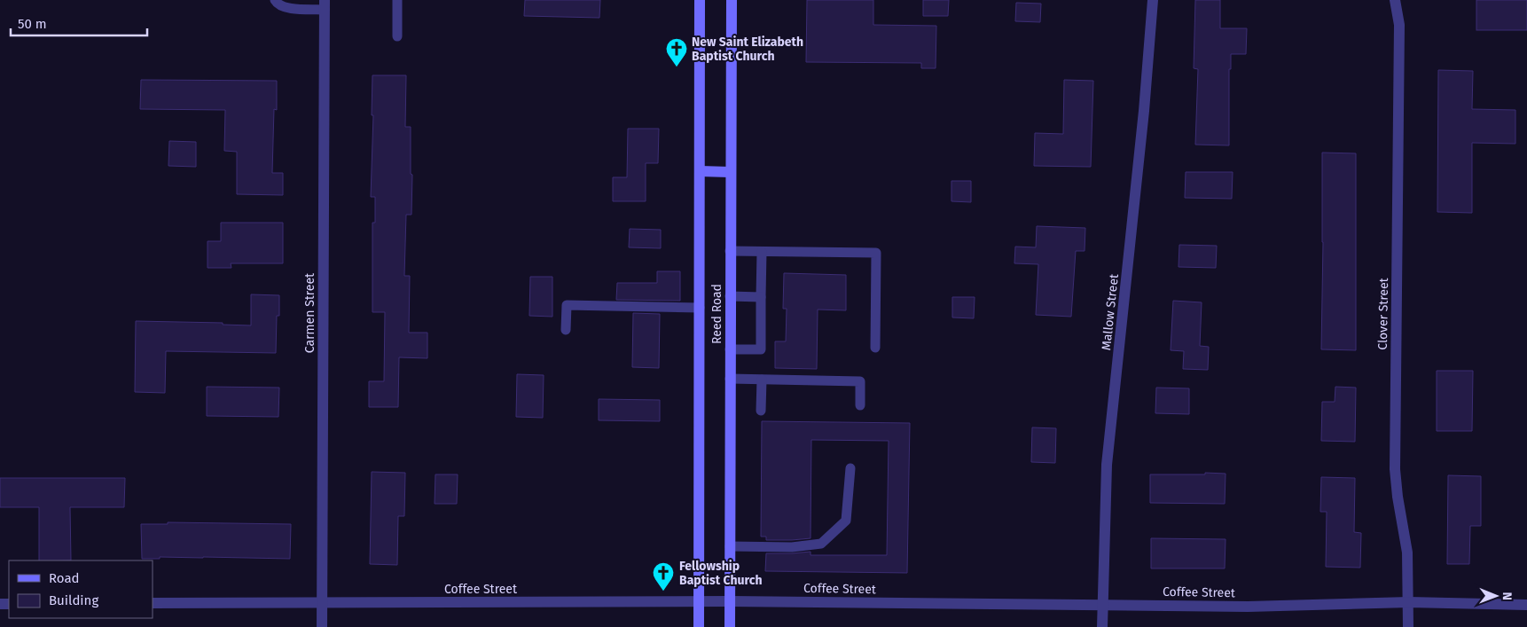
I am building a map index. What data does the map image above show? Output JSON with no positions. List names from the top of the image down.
{
  "streets": {
    "street": [
      "Mallow Street",
      "Carmen Street",
      "Reed Road",
      "Clover Street",
      "Coffee Street"
    ]
  },
  "crossings": [
    ["Mallow Street", "Coffee Street"],
    ["Carmen Street", "Coffee Street"],
    ["Reed Road", "Coffee Street"],
    ["Clover Street", "Coffee Street"]
  ],
  "places": {
    "church": ["New Saint Elizabeth Baptist Church", "Fellowship Baptist Church"]
  },
  "legend": ["Road", "Building"],
  "scale_bar": "50 m",
  "north": "right"
}
